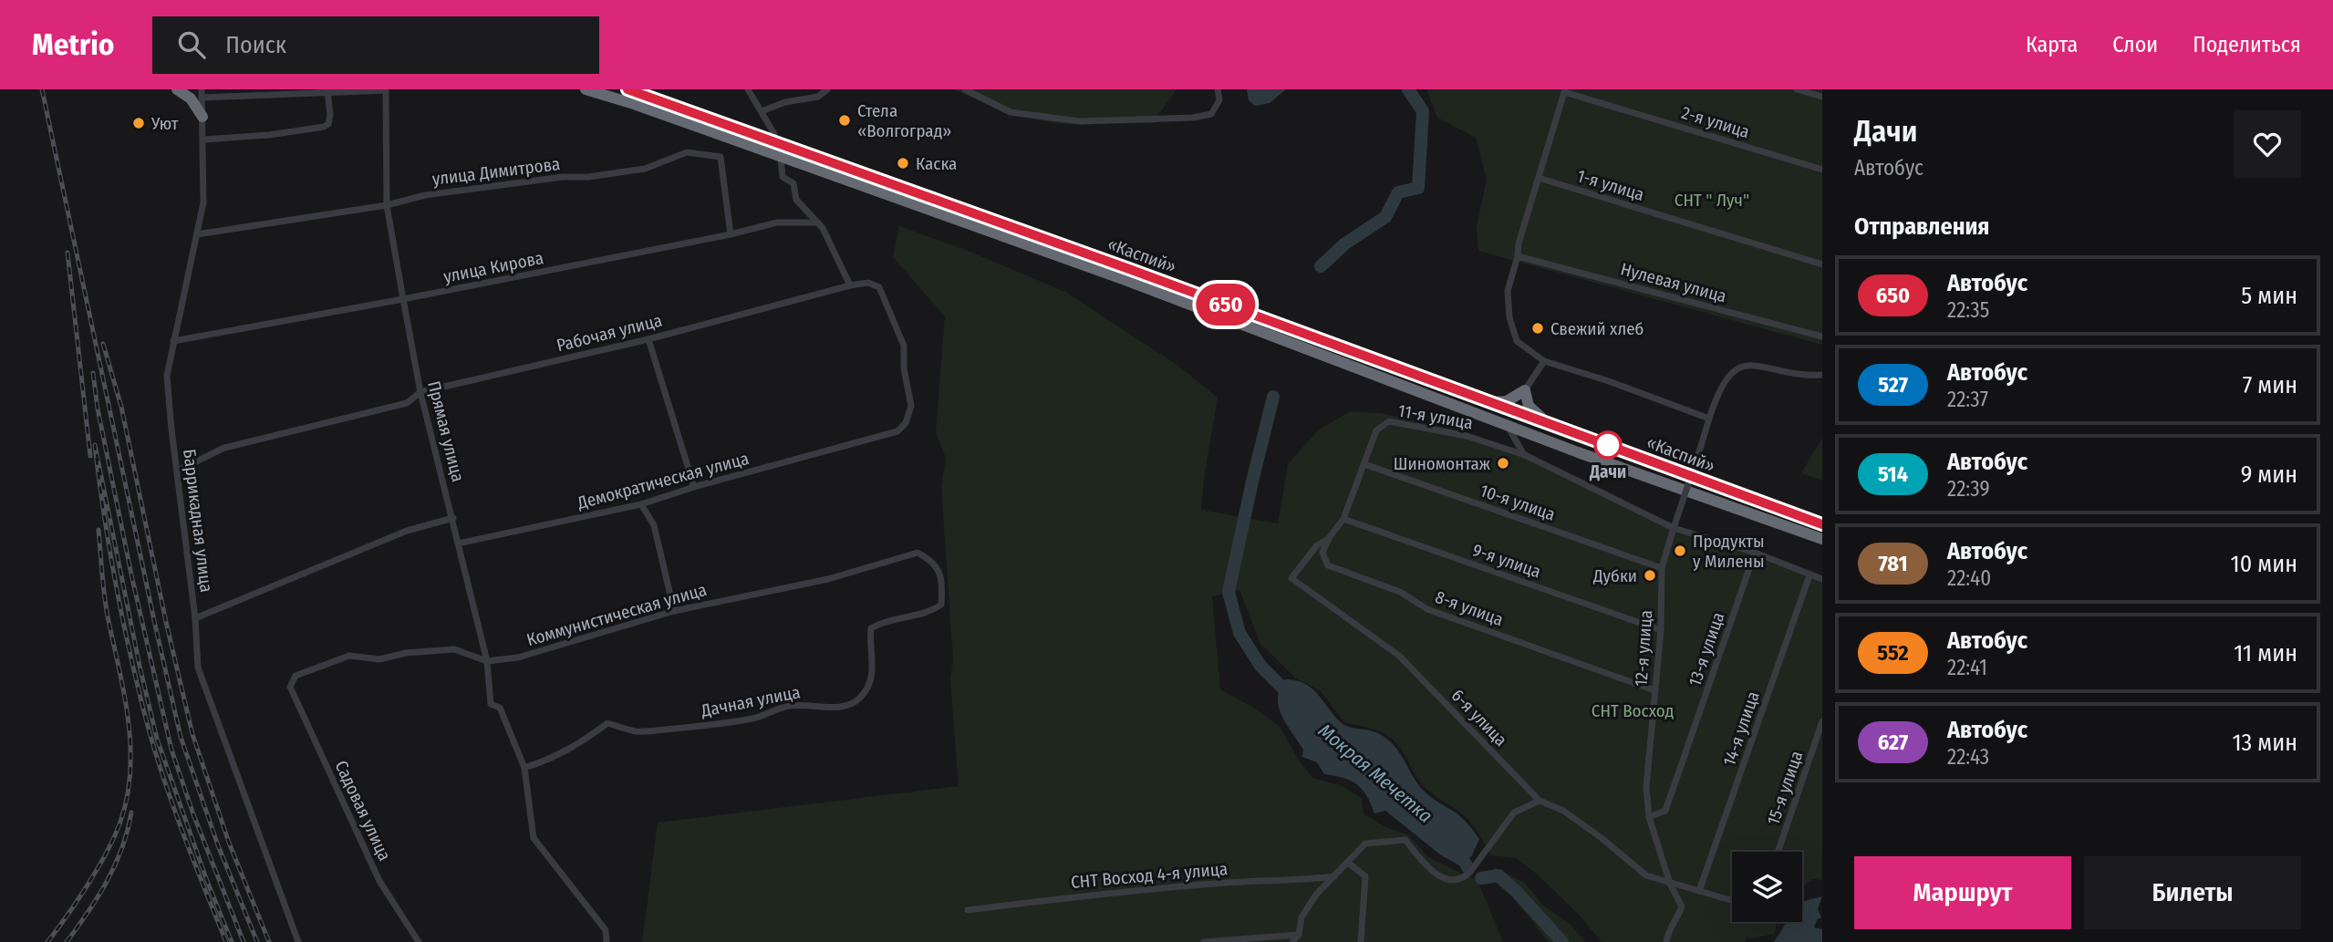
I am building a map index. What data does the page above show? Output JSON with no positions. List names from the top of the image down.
{
  "streets": {
    "highway": ["«Каспий»"],
    "street": [
      "2-я улица",
      "улица Димитрова",
      "1-я улица",
      "улица Кирова",
      "Нулевая улица",
      "Рабочая улица",
      "11-я улица",
      "Прямая улица",
      "Демократическая улица",
      "10-я улица",
      "Баррикадная улица",
      "9-я улица",
      "8-я улица",
      "Коммунистическая улица",
      "12-я улица",
      "13-я улица",
      "Дачная улица",
      "6-я улица",
      "14-я улица",
      "15-я улица",
      "Садовая улица",
      "СНТ Восход 4-я улица"
    ]
  },
  "crossings": [
    ["улица Димитрова", "улица Кирова"],
    ["улица Димитрова", "Прямая улица"],
    ["улица Димитрова", "Баррикадная улица"],
    ["улица Кирова", "Прямая улица"],
    ["улица Кирова", "Баррикадная улица"],
    ["Рабочая улица", "Прямая улица"],
    ["Рабочая улица", "Демократическая улица"],
    ["Рабочая улица", "Баррикадная улица"],
    ["11-я улица", "10-я улица"],
    ["11-я улица", "9-я улица"],
    ["11-я улица", "12-я улица"],
    ["11-я улица", "13-я улица"],
    ["11-я улица", "14-я улица"],
    ["Прямая улица", "Демократическая улица"],
    ["Прямая улица", "Коммунистическая улица"],
    ["Прямая улица", "Дачная улица"],
    ["10-я улица", "12-я улица"],
    ["9-я улица", "12-я улица"],
    ["8-я улица", "12-я улица"],
    ["8-я улица", "6-я улица"],
    ["Коммунистическая улица", "Дачная улица"],
    ["Коммунистическая улица", "Садовая улица"],
    ["12-я улица", "13-я улица"],
    ["12-я улица", "6-я улица"],
    ["6-я улица", "14-я улица"]
  ],
  "water": ["Мокрая Мечетка"],
  "parks": ["СНТ \" Луч\"", "СНТ Восход"],
  "places": [
    "Стела «Волгоград»",
    "Уют",
    "Каска",
    "Свежий хлеб",
    "Дачи",
    "Шиномонтаж",
    "Продукты у Милены",
    "Дубки"
  ],
  "lines": ["bus line 650"],
  "page": {
    "header": "Metrio",
    "search": "Поиск",
    "nav": ["Карта", "Слои", "Поделиться"],
    "on_map": "650",
    "heading": [
      ["Дачи", "Автобус"],
      "Отправления"
    ],
    "list": [
      {
        "mark": "650",
        "name": "Автобус",
        "note": "22:35",
        "value": "5 мин"
      },
      {
        "mark": "527",
        "name": "Автобус",
        "note": "22:37",
        "value": "7 мин"
      },
      {
        "mark": "514",
        "name": "Автобус",
        "note": "22:39",
        "value": "9 мин"
      },
      {
        "mark": "781",
        "name": "Автобус",
        "note": "22:40",
        "value": "10 мин"
      },
      {
        "mark": "552",
        "name": "Автобус",
        "note": "22:41",
        "value": "11 мин"
      },
      {
        "mark": "627",
        "name": "Автобус",
        "note": "22:43",
        "value": "13 мин"
      }
    ],
    "buttons": ["Маршрут", "Билеты"]
  }
}
